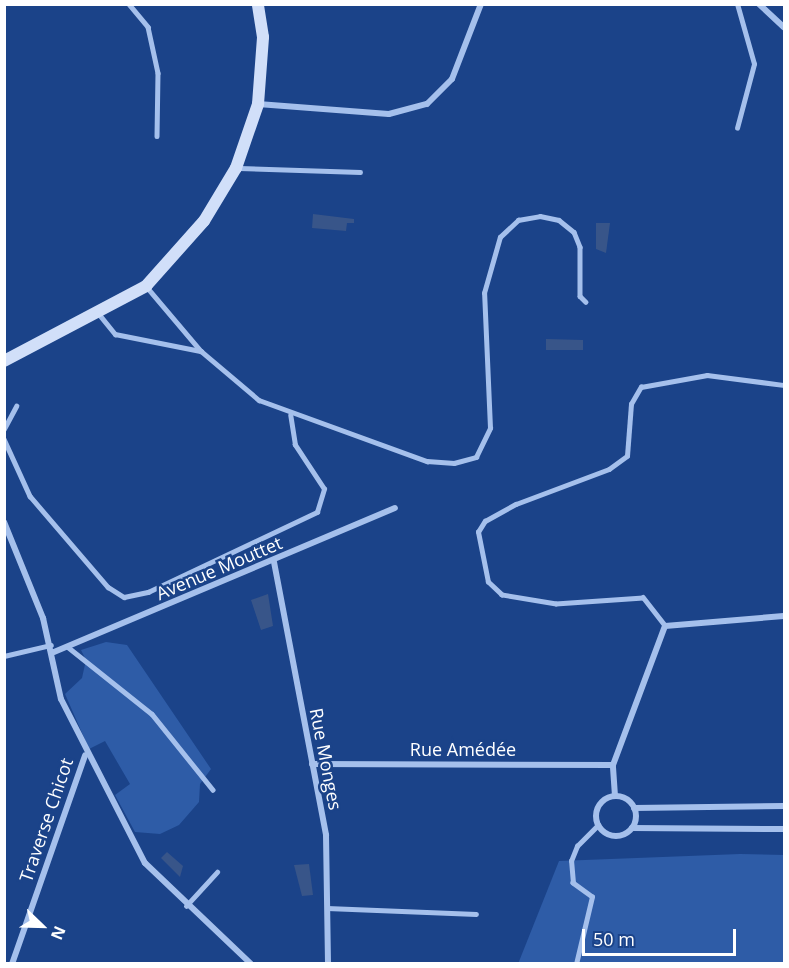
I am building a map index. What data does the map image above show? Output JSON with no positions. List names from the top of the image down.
{
  "streets": {
    "street": [
      "Avenue Mouttet",
      "Rue Amédée",
      "Rue Monges",
      "Traverse Chicot"
    ]
  },
  "crossings": [
    ["Avenue Mouttet", "Rue Monges"],
    ["Rue Amédée", "Rue Monges"]
  ],
  "scale_bar": "50 m",
  "north": "bottom right"
}
